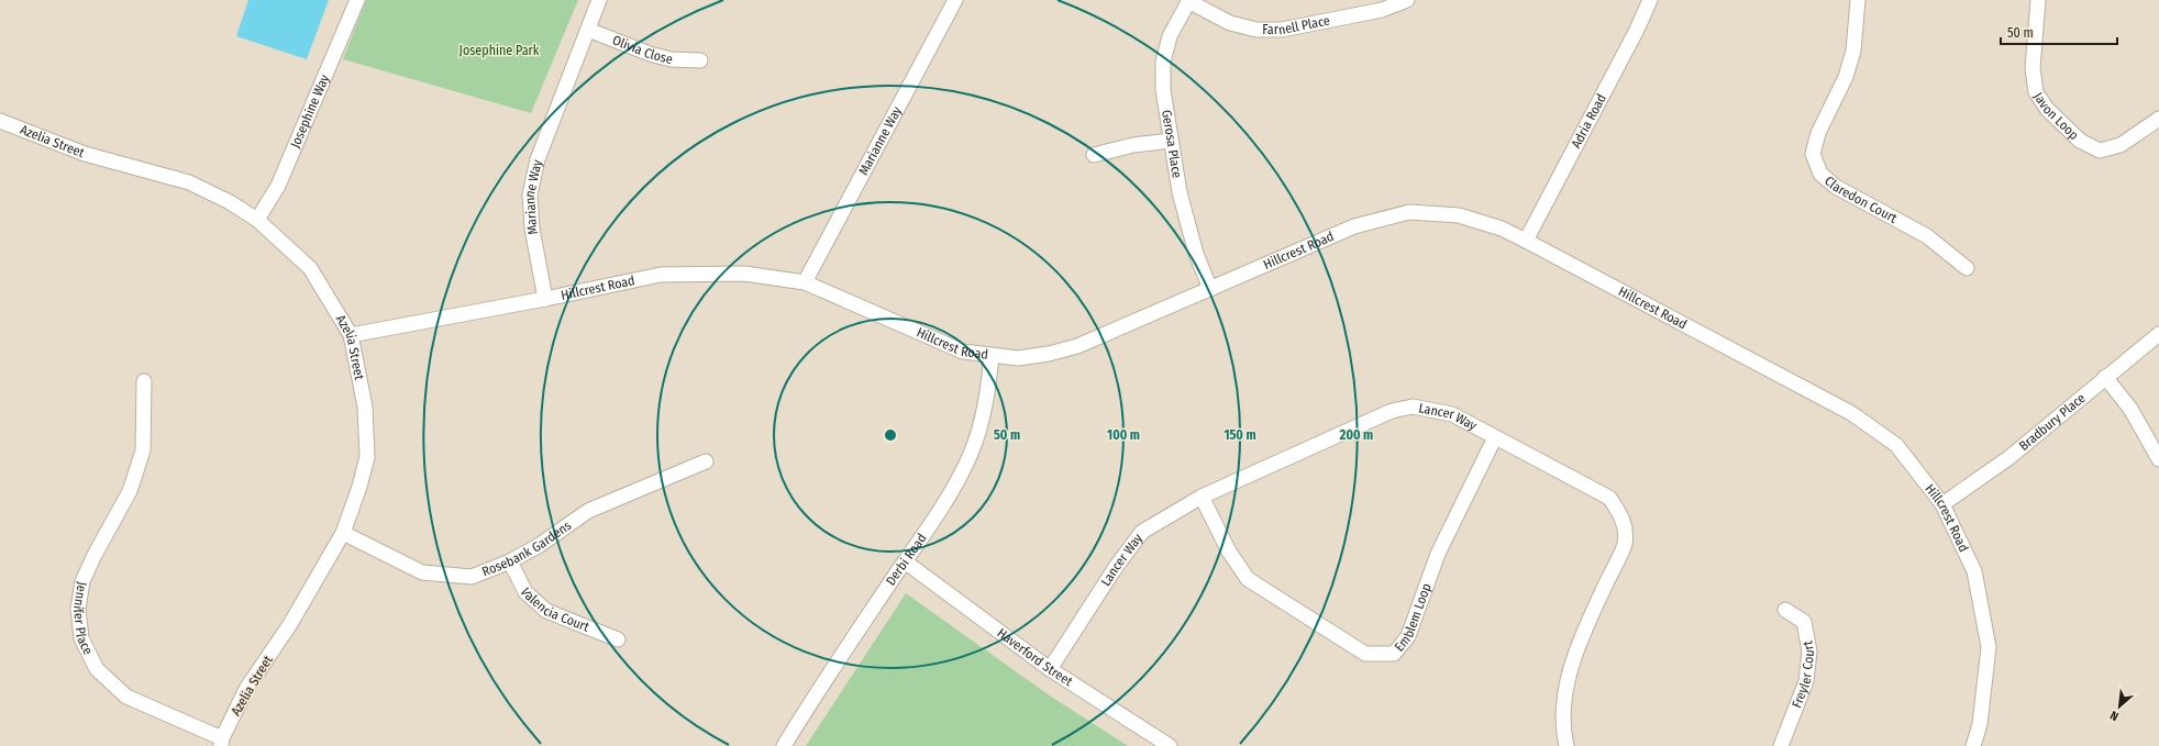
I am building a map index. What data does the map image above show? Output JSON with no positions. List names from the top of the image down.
{
  "streets": {
    "street": [
      "Farnell Place",
      "Olivia Close",
      "Josephine Way",
      "Javon Loop",
      "Adria Road",
      "Azelia Street",
      "Marianne Way",
      "Gerosa Place",
      "Claredon Court",
      "Hillcrest Road",
      "Lancer Way",
      "Bradbury Place",
      "Rosebank Gardens",
      "Derbi Road",
      "Valencia Court",
      "Emblem Loop",
      "Jennifer Place",
      "Haverford Street",
      "Freyler Court"
    ]
  },
  "crossings": [
    ["Farnell Place", "Gerosa Place"],
    ["Olivia Close", "Marianne Way"],
    ["Josephine Way", "Azelia Street"],
    ["Adria Road", "Hillcrest Road"],
    ["Azelia Street", "Hillcrest Road"],
    ["Azelia Street", "Rosebank Gardens"],
    ["Azelia Street", "Jennifer Place"],
    ["Marianne Way", "Hillcrest Road"],
    ["Gerosa Place", "Hillcrest Road"],
    ["Hillcrest Road", "Bradbury Place"],
    ["Hillcrest Road", "Derbi Road"],
    ["Lancer Way", "Emblem Loop"],
    ["Lancer Way", "Haverford Street"],
    ["Rosebank Gardens", "Valencia Court"],
    ["Derbi Road", "Haverford Street"]
  ],
  "parks": ["Josephine Park"],
  "scale_bar": "50 m",
  "north": "bottom left",
  "rings": [
    "50 m",
    "100 m",
    "150 m",
    "200 m"
  ]
}
